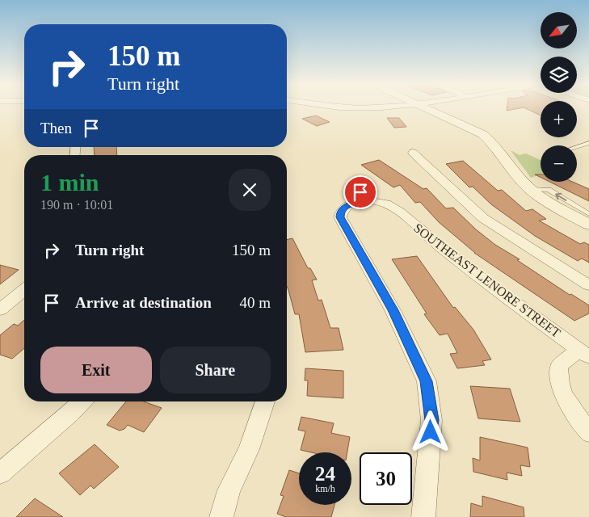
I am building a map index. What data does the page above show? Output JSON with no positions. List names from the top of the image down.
{
  "streets": {
    "street": ["SOUTHEAST LENORE STREET"]
  },
  "north": "bottom left",
  "page": {
    "map_buttons": ["+", "−"],
    "turn": ["150 m", "Turn right"],
    "then": "Then",
    "heading": ["1 min", "190 m · 10:01"],
    "list": [
      {
        "name": "Turn right",
        "value": "150 m"
      },
      {
        "name": "Arrive at destination",
        "value": "40 m"
      }
    ],
    "buttons": ["Exit", "Share"],
    "speed": "24 km/h",
    "limit": "30"
  }
}
